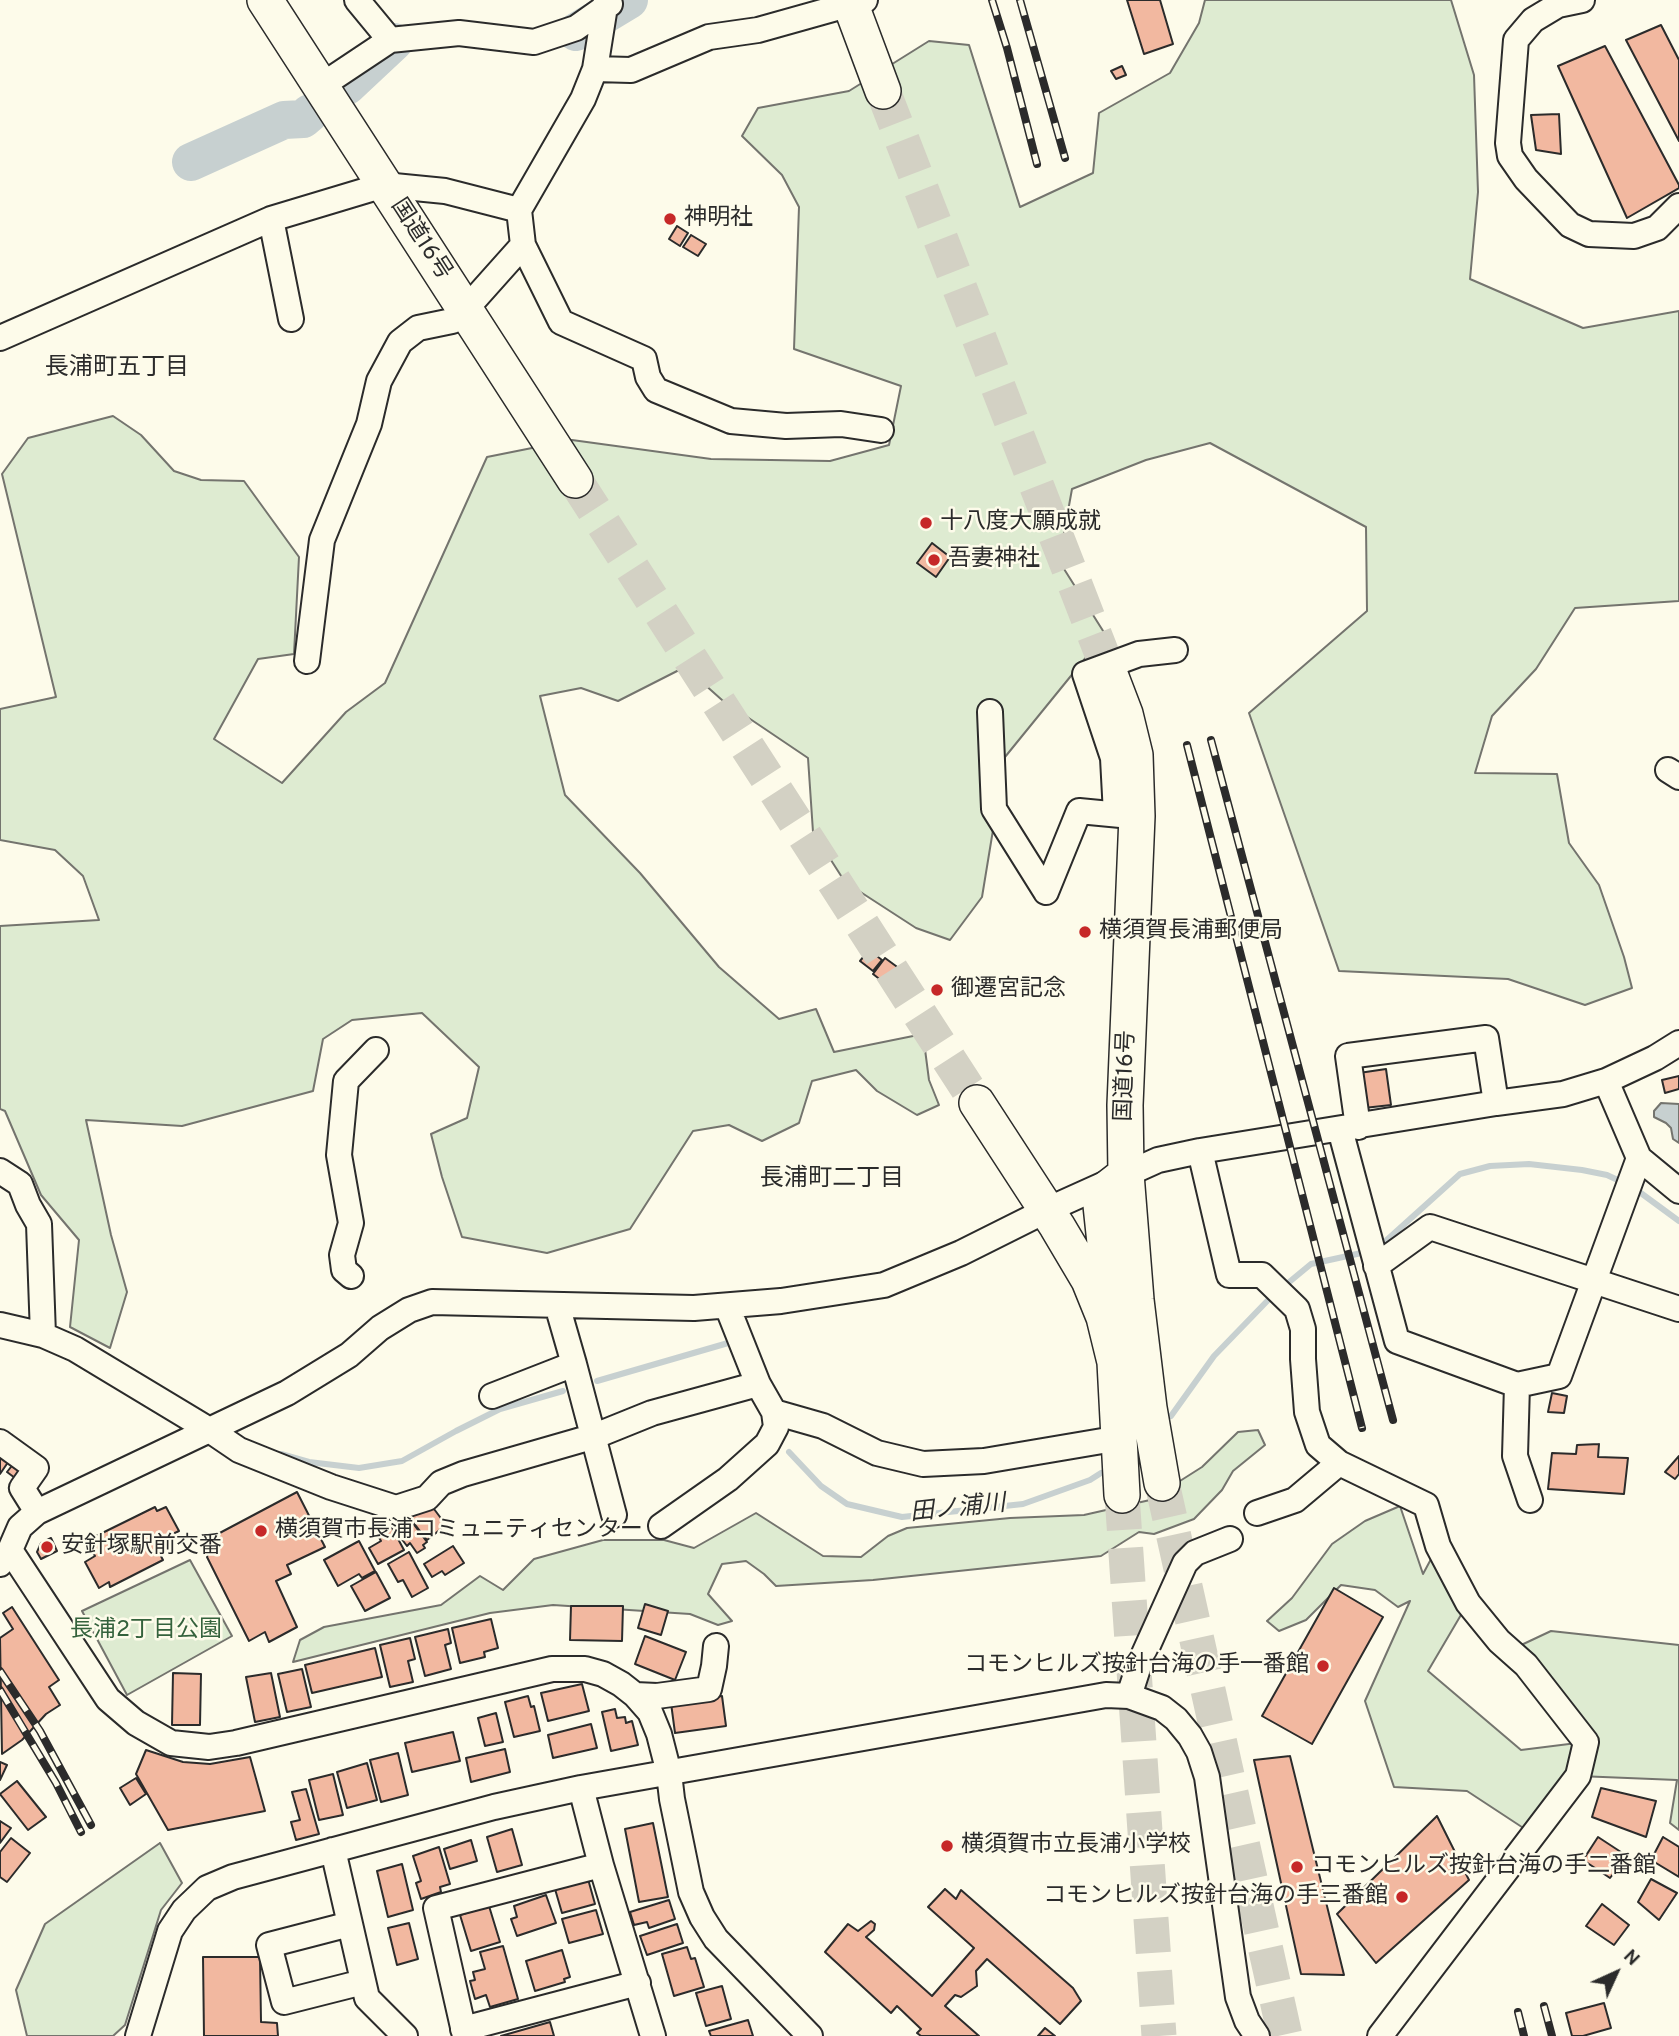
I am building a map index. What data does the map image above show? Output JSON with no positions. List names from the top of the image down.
{
  "streets": {
    "highway": ["国道16号"]
  },
  "districts": ["長浦町五丁目", "長浦町二丁目"],
  "water": ["田ノ浦川"],
  "parks": ["長浦2丁目公園"],
  "places": [
    "神明社",
    "十八度大願成就",
    "吾妻神社",
    "横須賀長浦郵便局",
    "御遷宮記念",
    "横須賀市長浦コミュニティセンター",
    "安針塚駅前交番",
    "コモンヒルズ按針台海の手一番館",
    "横須賀市立長浦小学校",
    "コモンヒルズ按針台海の手二番館",
    "コモンヒルズ按針台海の手三番館"
  ],
  "north": "top right"
}
